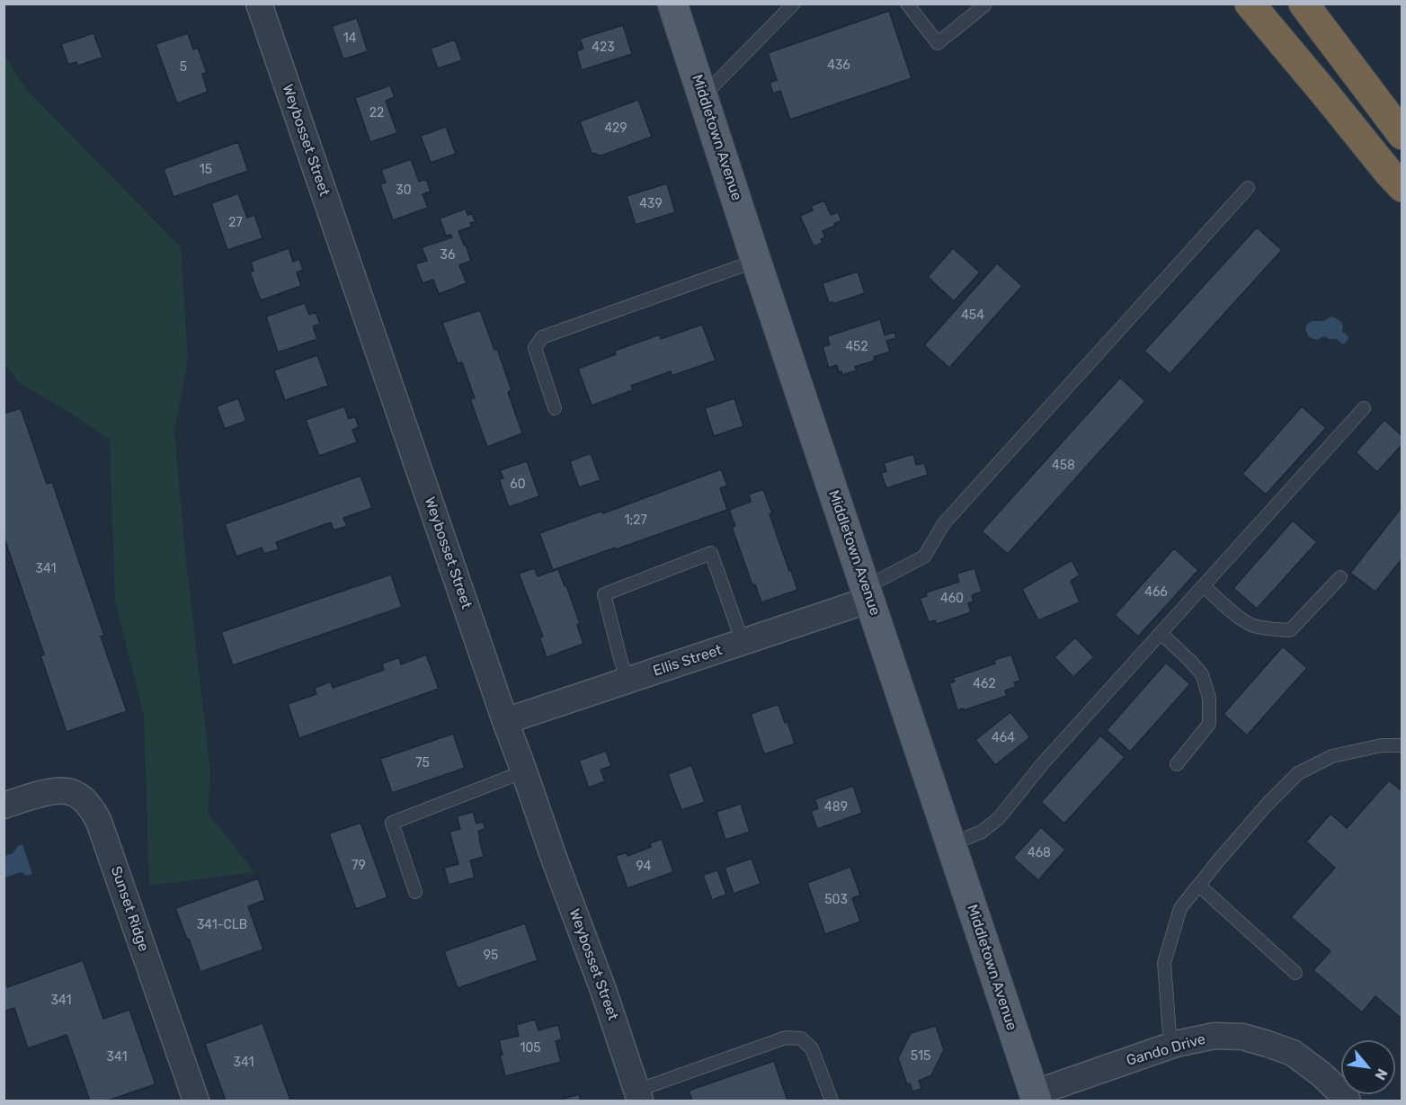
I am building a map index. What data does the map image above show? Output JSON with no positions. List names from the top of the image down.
{
  "streets": {
    "main road": ["Middletown Avenue"],
    "street": [
      "Weybosset Street",
      "Ellis Street",
      "Sunset Ridge",
      "Gando Drive"
    ]
  },
  "crossings": [
    ["Middletown Avenue", "Ellis Street"],
    ["Middletown Avenue", "Gando Drive"],
    ["Weybosset Street", "Ellis Street"]
  ],
  "house_numbers": [
    "14",
    "423",
    "436",
    "5",
    "22",
    "429",
    "15",
    "30",
    "439",
    "27",
    "36",
    "454",
    "452",
    "458",
    "60",
    "1;27",
    "341",
    "466",
    "460",
    "462",
    "464",
    "75",
    "489",
    "468",
    "79",
    "94",
    "503",
    "341-CLB",
    "95",
    "341",
    "105",
    "515",
    "341",
    "341"
  ],
  "north": "bottom right"
}
